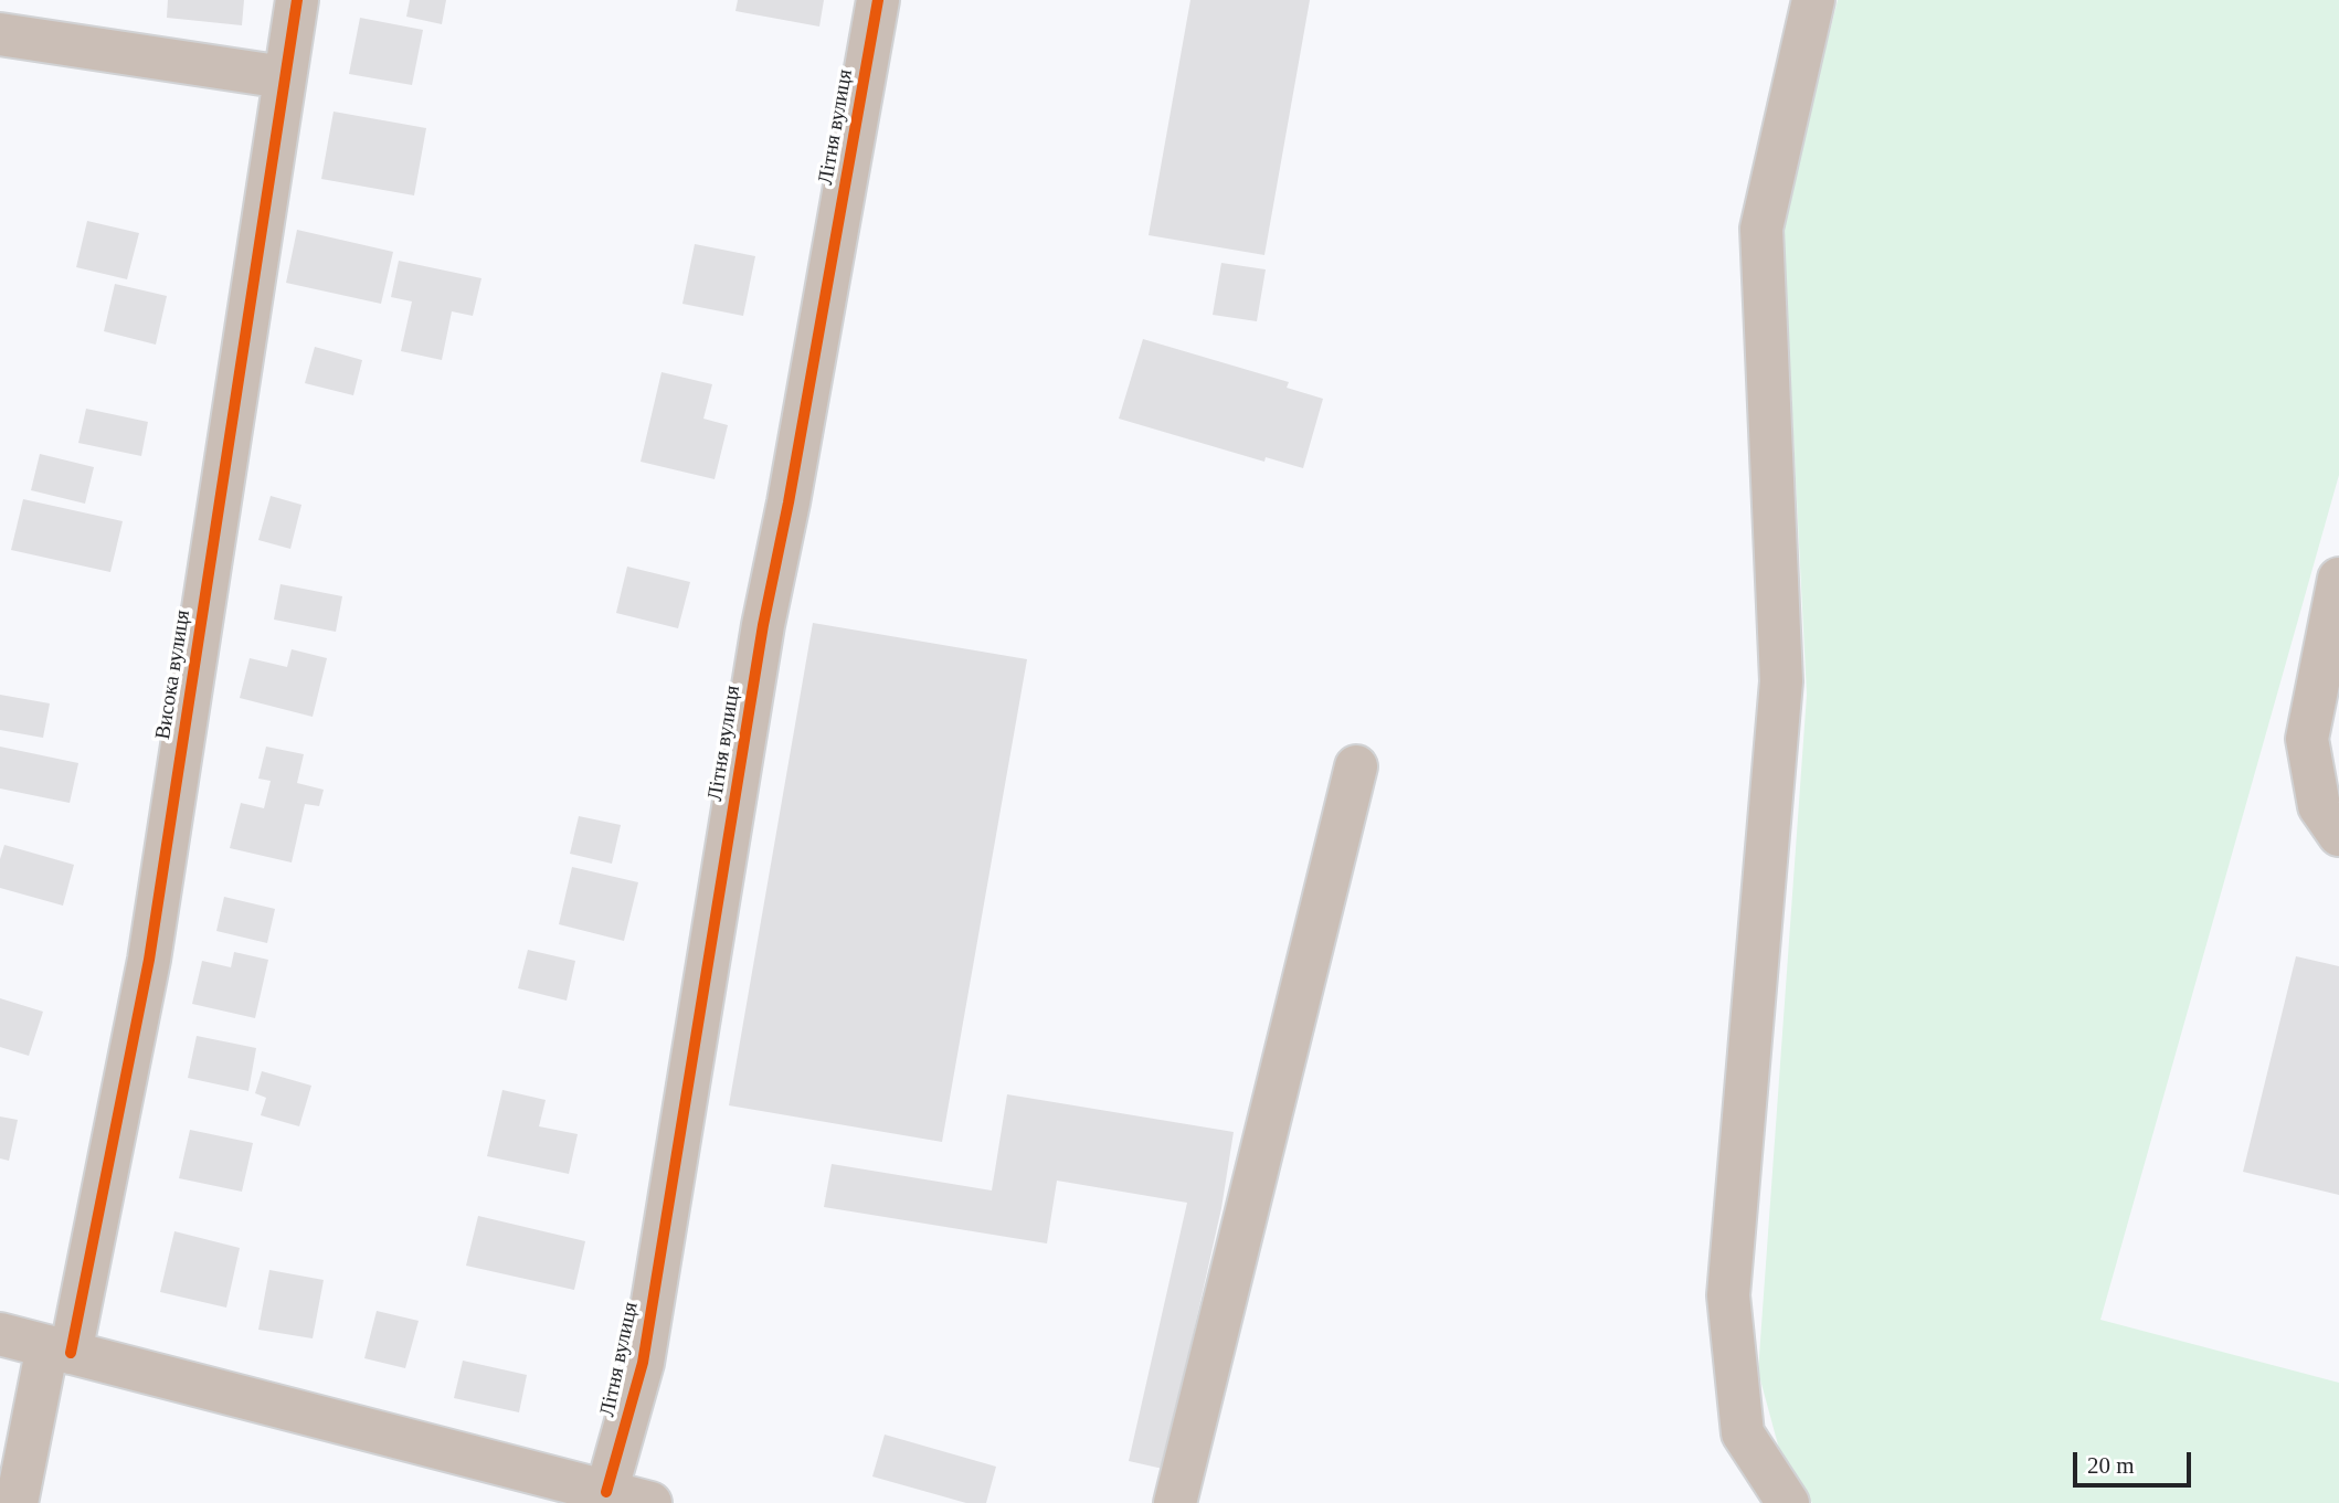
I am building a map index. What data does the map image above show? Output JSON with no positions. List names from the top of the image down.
{
  "streets": {
    "street": ["Літня вулиця", "Висока вулиця"]
  },
  "scale_bar": "20 m"
}
